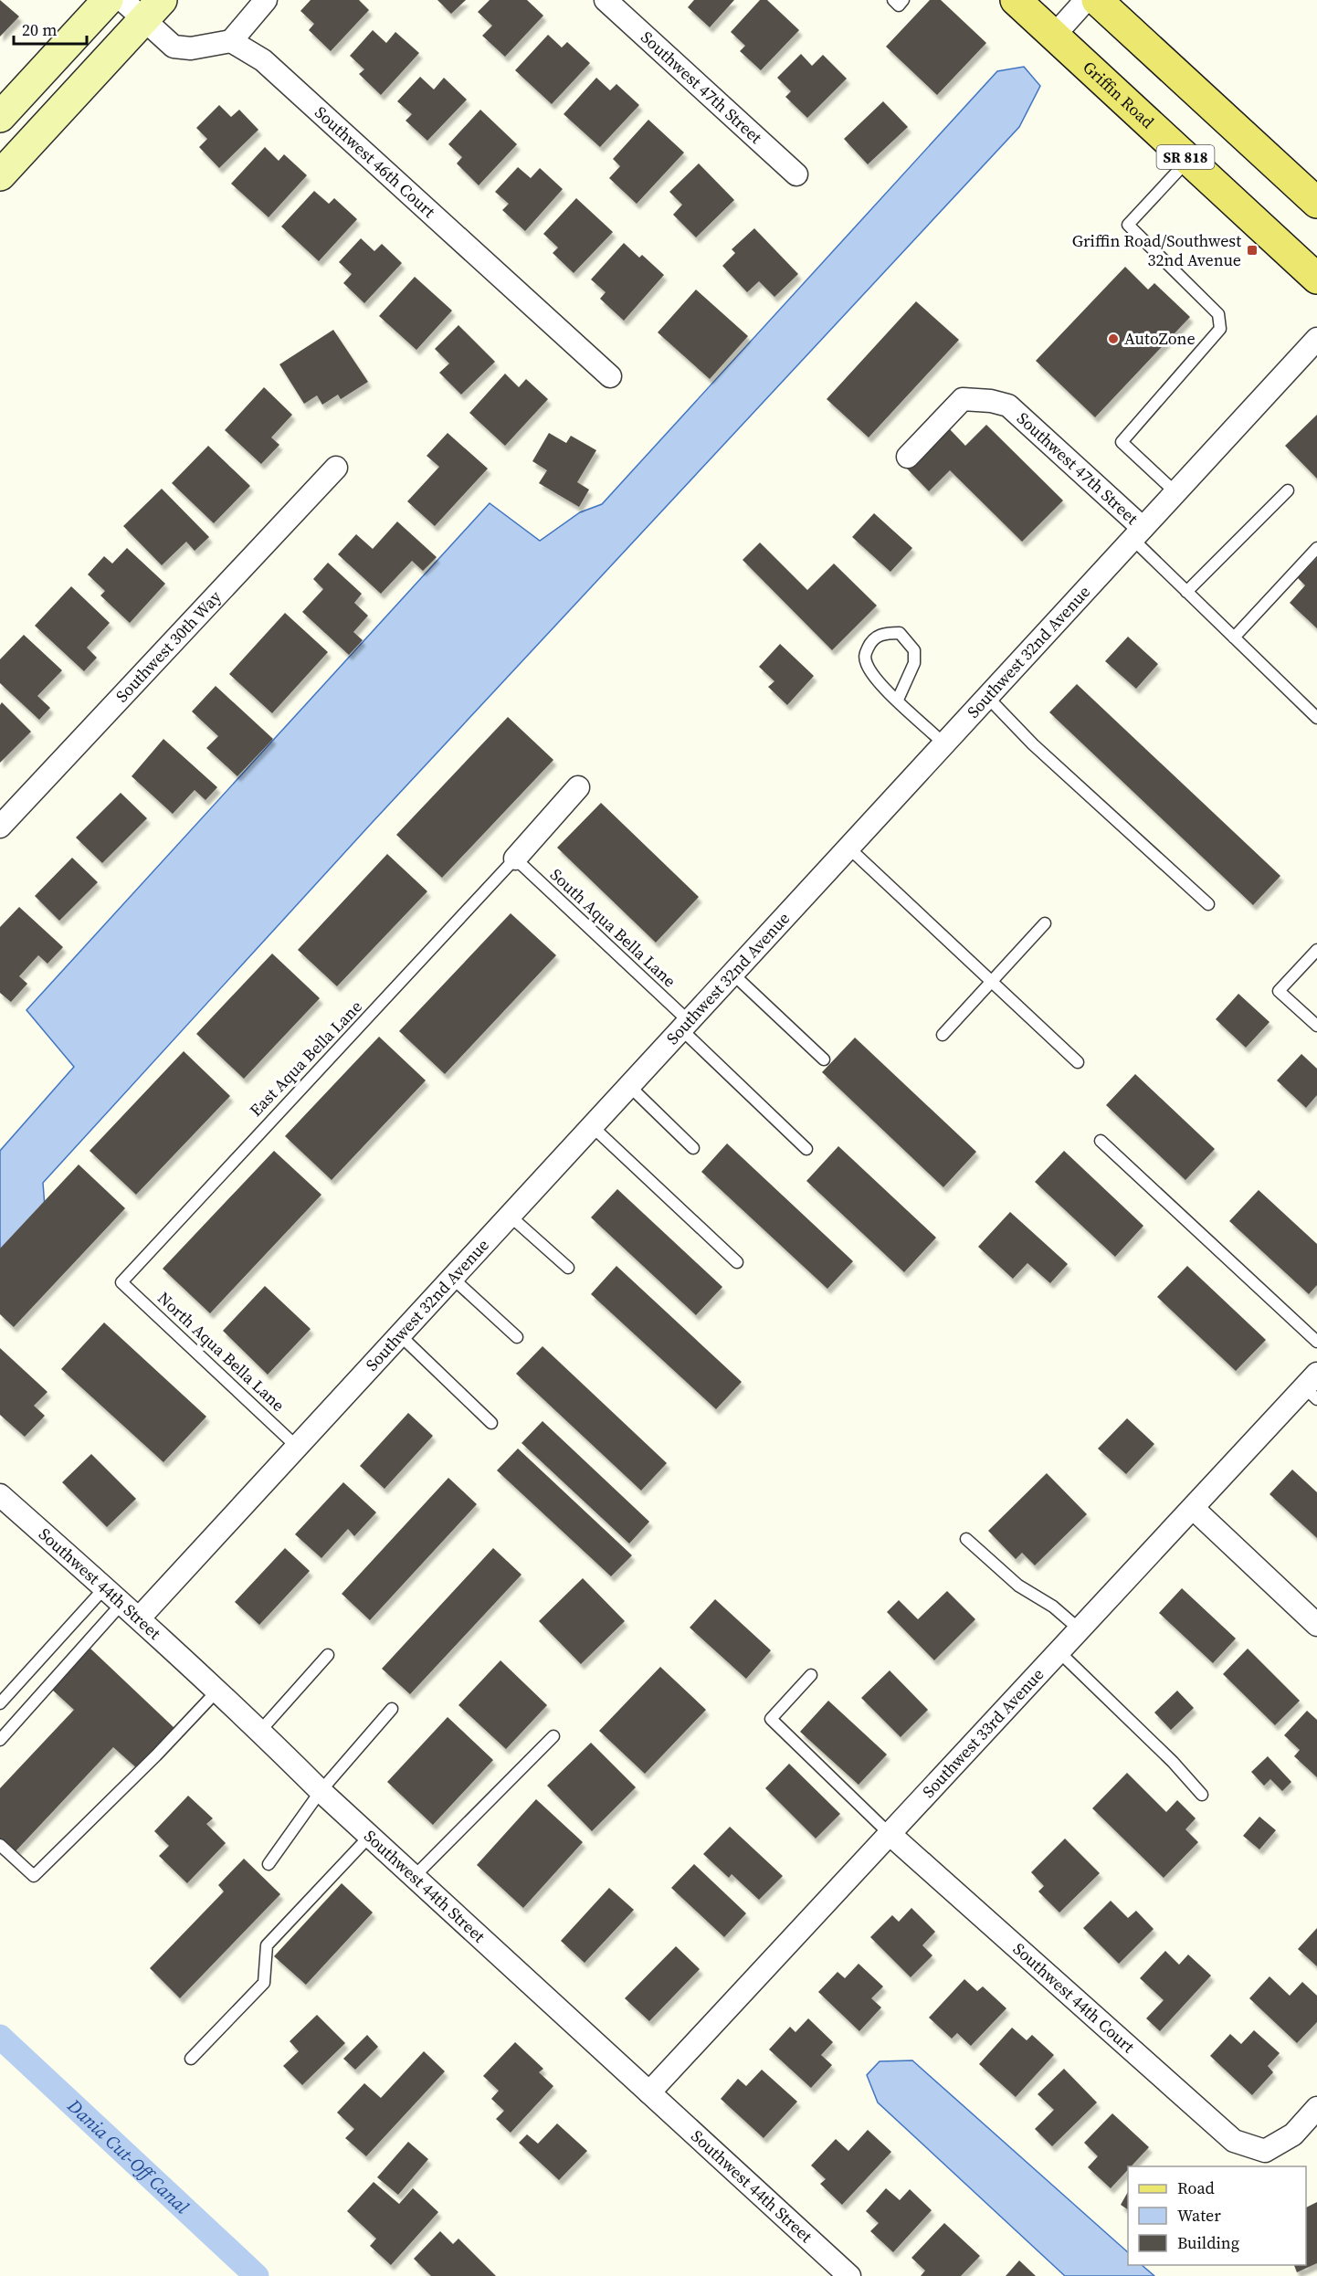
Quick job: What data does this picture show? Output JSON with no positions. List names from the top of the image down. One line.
{"streets":{"main road":["Griffin Road","SR 818"],"street":["Southwest 47th Street","Southwest 46th Court","Southwest 30th Way","Southwest 32nd Avenue","Southwest 44th Street","Southwest 33rd Avenue","Southwest 44th Court"],"lane":["South Aqua Bella Lane","East Aqua Bella Lane","North Aqua Bella Lane"]},"crossings":[["Southwest 47th Street","Southwest 32nd Avenue"],["Southwest 32nd Avenue","South Aqua Bella Lane"],["Southwest 32nd Avenue","North Aqua Bella Lane"],["Southwest 32nd Avenue","Southwest 44th Street"],["South Aqua Bella Lane","East Aqua Bella Lane"],["East Aqua Bella Lane","North Aqua Bella Lane"],["Southwest 44th Street","Southwest 33rd Avenue"],["Southwest 33rd Avenue","Southwest 44th Court"]],"water":["Dania Cut-Off Canal"],"places":{"transit":["Griffin Road/Southwest 32nd Avenue"],"other":["AutoZone"]},"legend":["Road","Water","Building"],"scale_bar":"20 m"}
